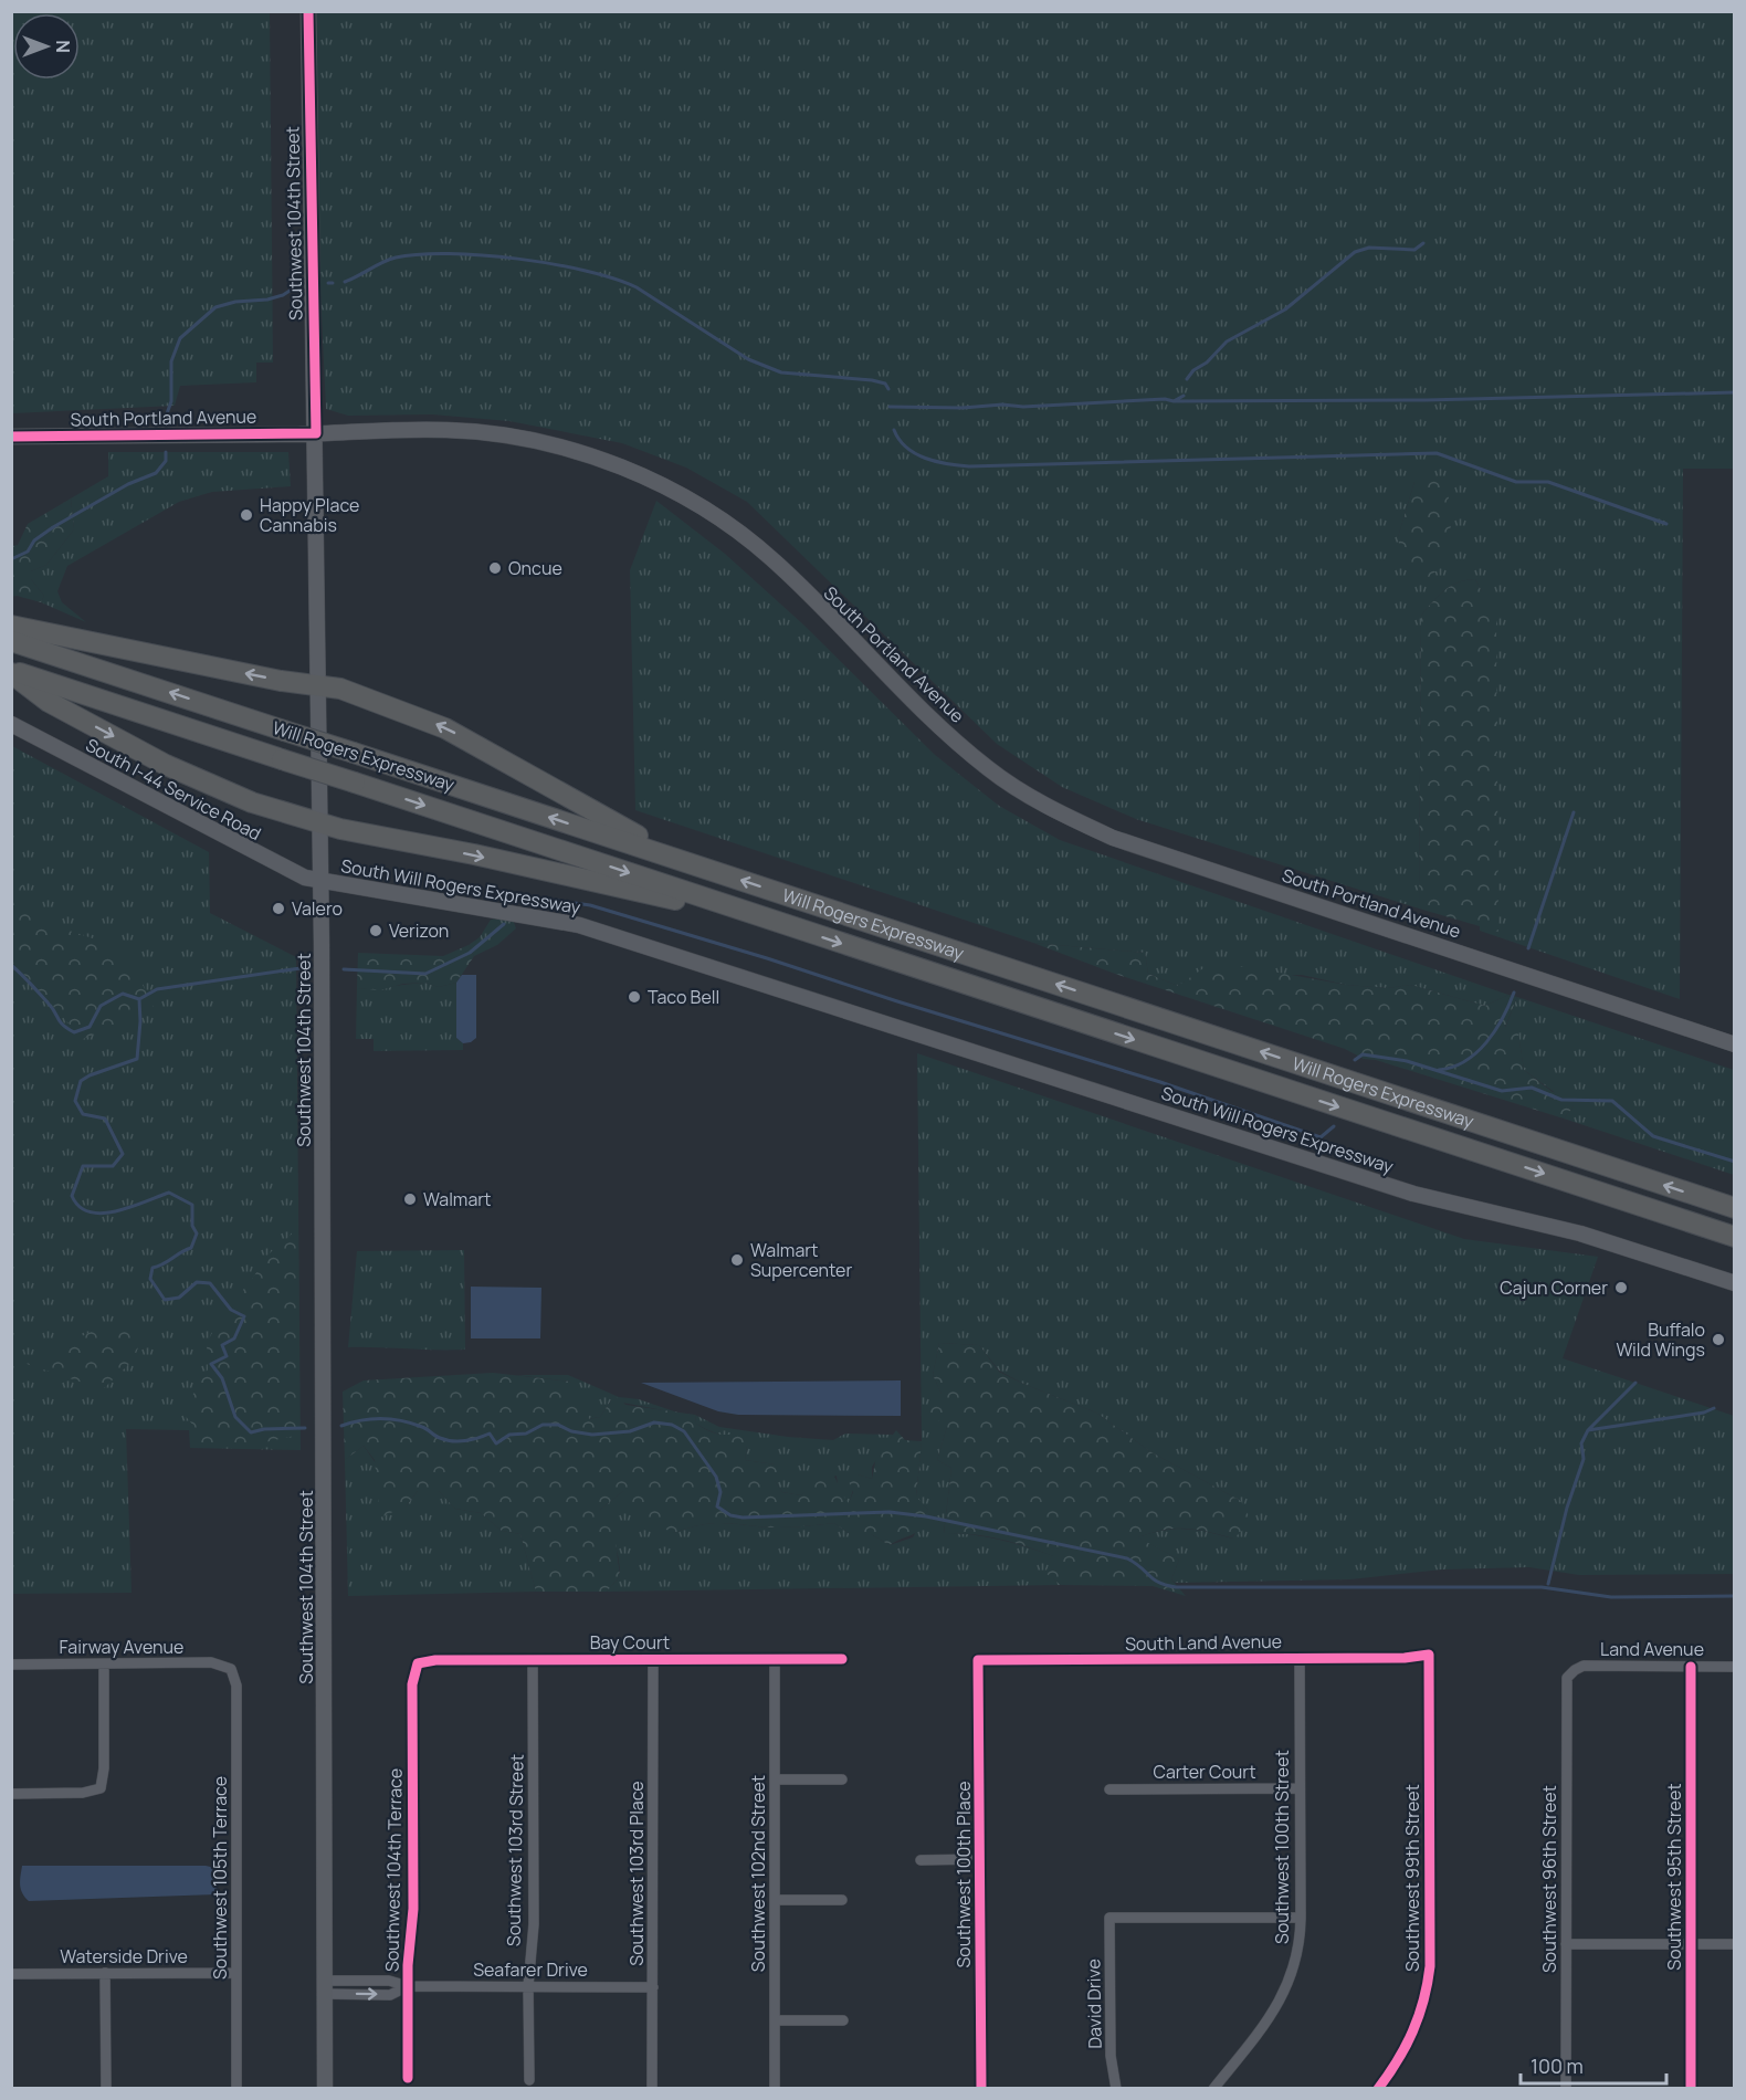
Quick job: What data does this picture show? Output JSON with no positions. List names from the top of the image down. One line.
{"streets":{"highway":["Will Rogers Expressway"],"main road":["Southwest 104th Street","South Portland Avenue","South I-44 Service Road","South Will Rogers Expressway"],"street":["Bay Court","South Land Avenue","Fairway Avenue","Land Avenue","Carter Court","Southwest 100th Street","Southwest 103rd Street","Southwest 104th Terrace","Southwest 103rd Place","Southwest 102nd Street","Southwest 100th Place","Southwest 95th Street","Southwest 105th Terrace","Southwest 99th Street","Southwest 96th Street","Waterside Drive","Seafarer Drive","David Drive"]},"crossings":[["Southwest 104th Street","South Portland Avenue"],["Southwest 104th Street","South I-44 Service Road"],["Southwest 104th Street","South Will Rogers Expressway"],["Southwest 104th Street","Seafarer Drive"],["South I-44 Service Road","South Will Rogers Expressway"],["Bay Court","Southwest 103rd Street"],["Bay Court","Southwest 104th Terrace"],["Bay Court","Southwest 103rd Place"],["Bay Court","Southwest 102nd Street"],["South Land Avenue","Southwest 100th Street"],["South Land Avenue","Southwest 100th Place"],["South Land Avenue","Southwest 99th Street"],["Fairway Avenue","Southwest 105th Terrace"],["Land Avenue","Southwest 95th Street"],["Land Avenue","Southwest 96th Street"],["Carter Court","Southwest 100th Street"],["Southwest 100th Street","David Drive"],["Southwest 103rd Street","Seafarer Drive"],["Southwest 104th Terrace","Seafarer Drive"],["Southwest 103rd Place","Seafarer Drive"],["Southwest 105th Terrace","Waterside Drive"]],"places":["Happy Place Cannabis","Oncue","Valero","Verizon","Taco Bell","Walmart","Walmart Supercenter","Cajun Corner","Buffalo Wild Wings"],"scale_bar":"100 m","north":"right"}
